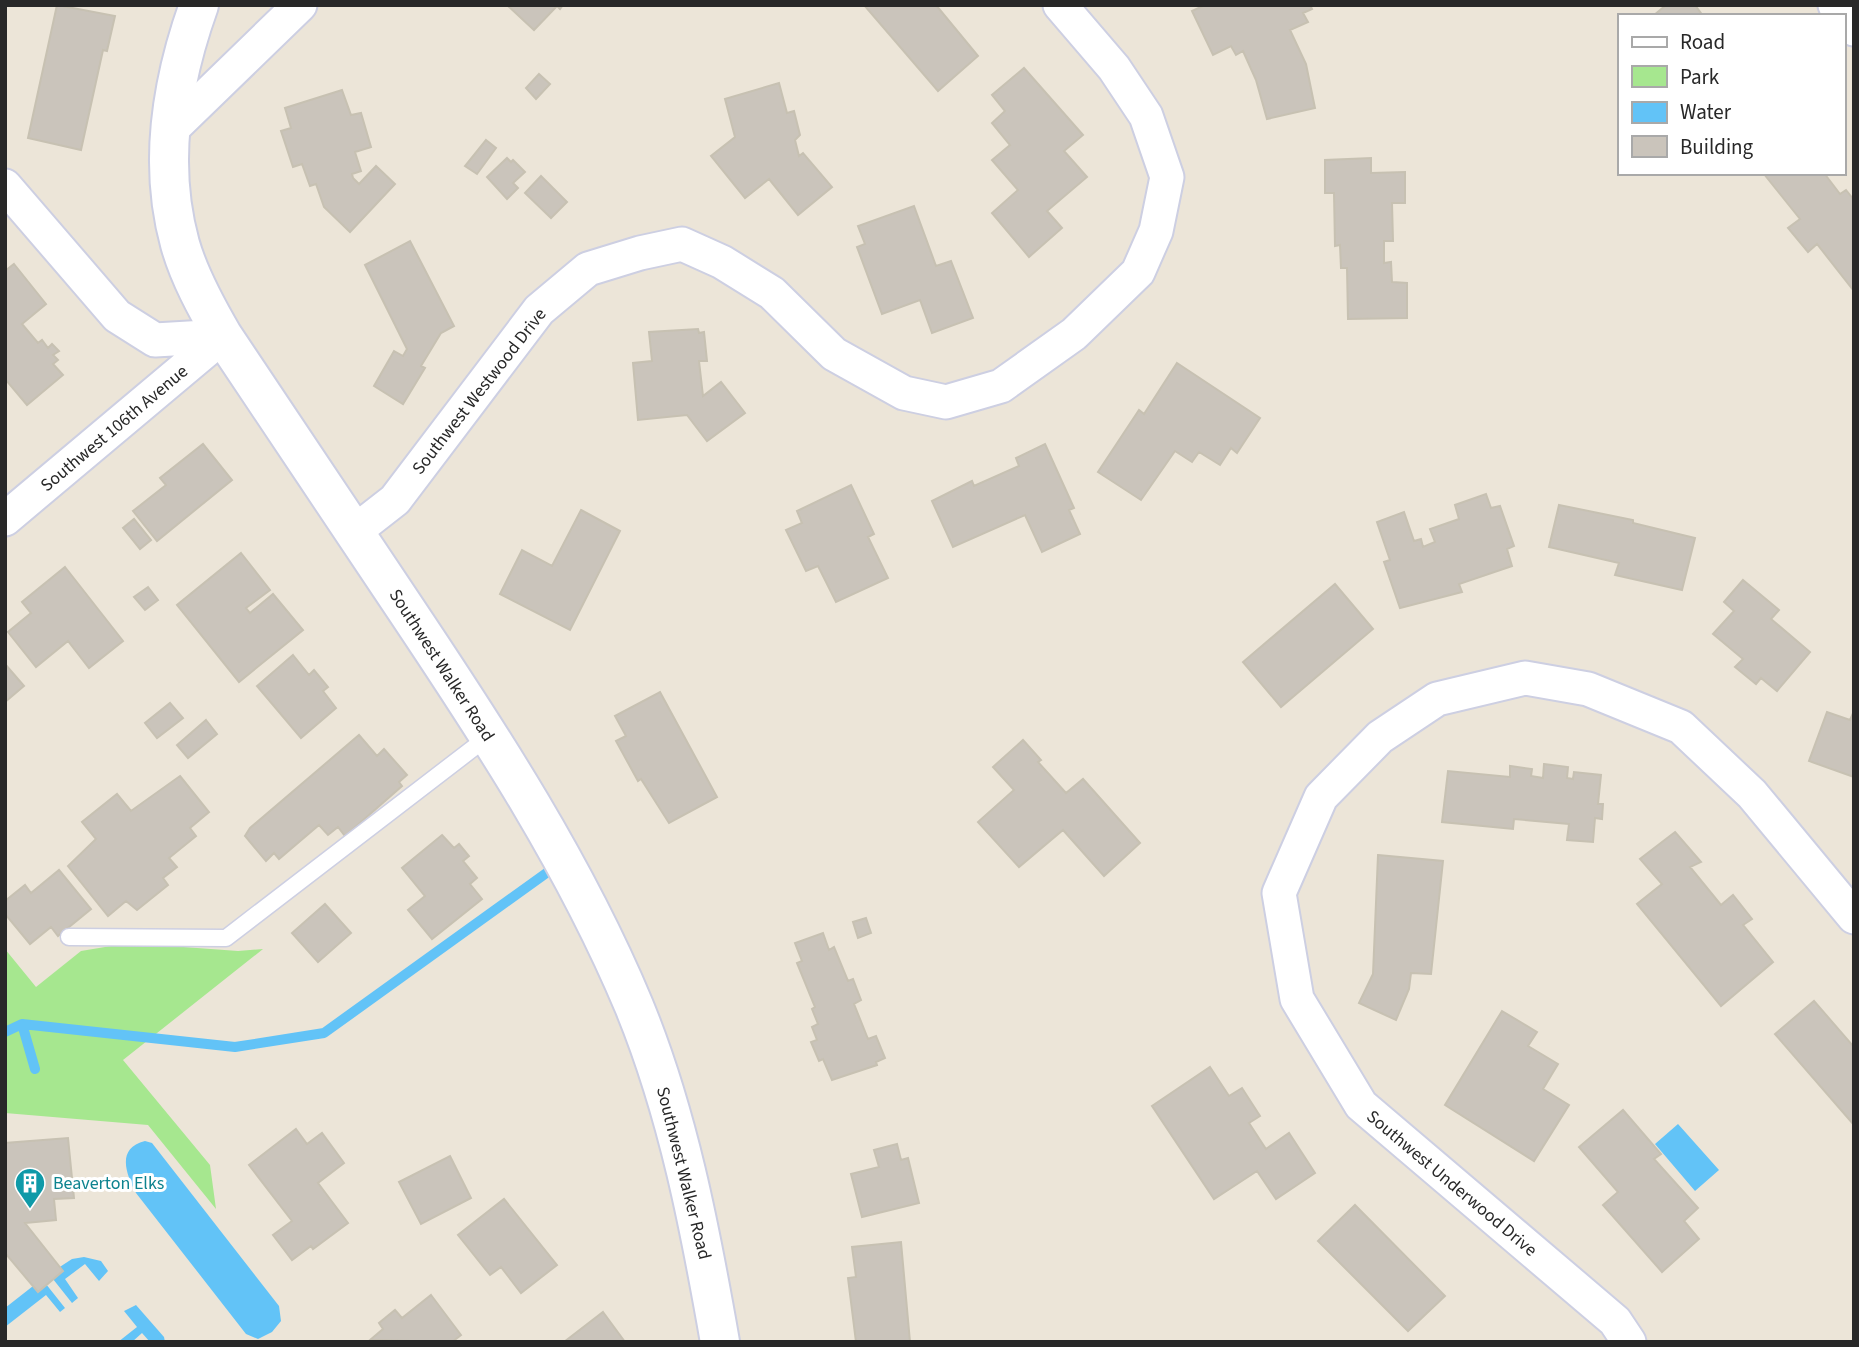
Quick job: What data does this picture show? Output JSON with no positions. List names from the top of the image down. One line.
{"streets":{"main road":["Southwest Walker Road"],"street":["Southwest Westwood Drive","Southwest 106th Avenue","Southwest Underwood Drive"]},"crossings":[["Southwest Westwood Drive","Southwest Walker Road"],["Southwest 106th Avenue","Southwest Walker Road"]],"places":{"building":["Beaverton Elks"]},"legend":["Road","Park","Water","Building"]}
